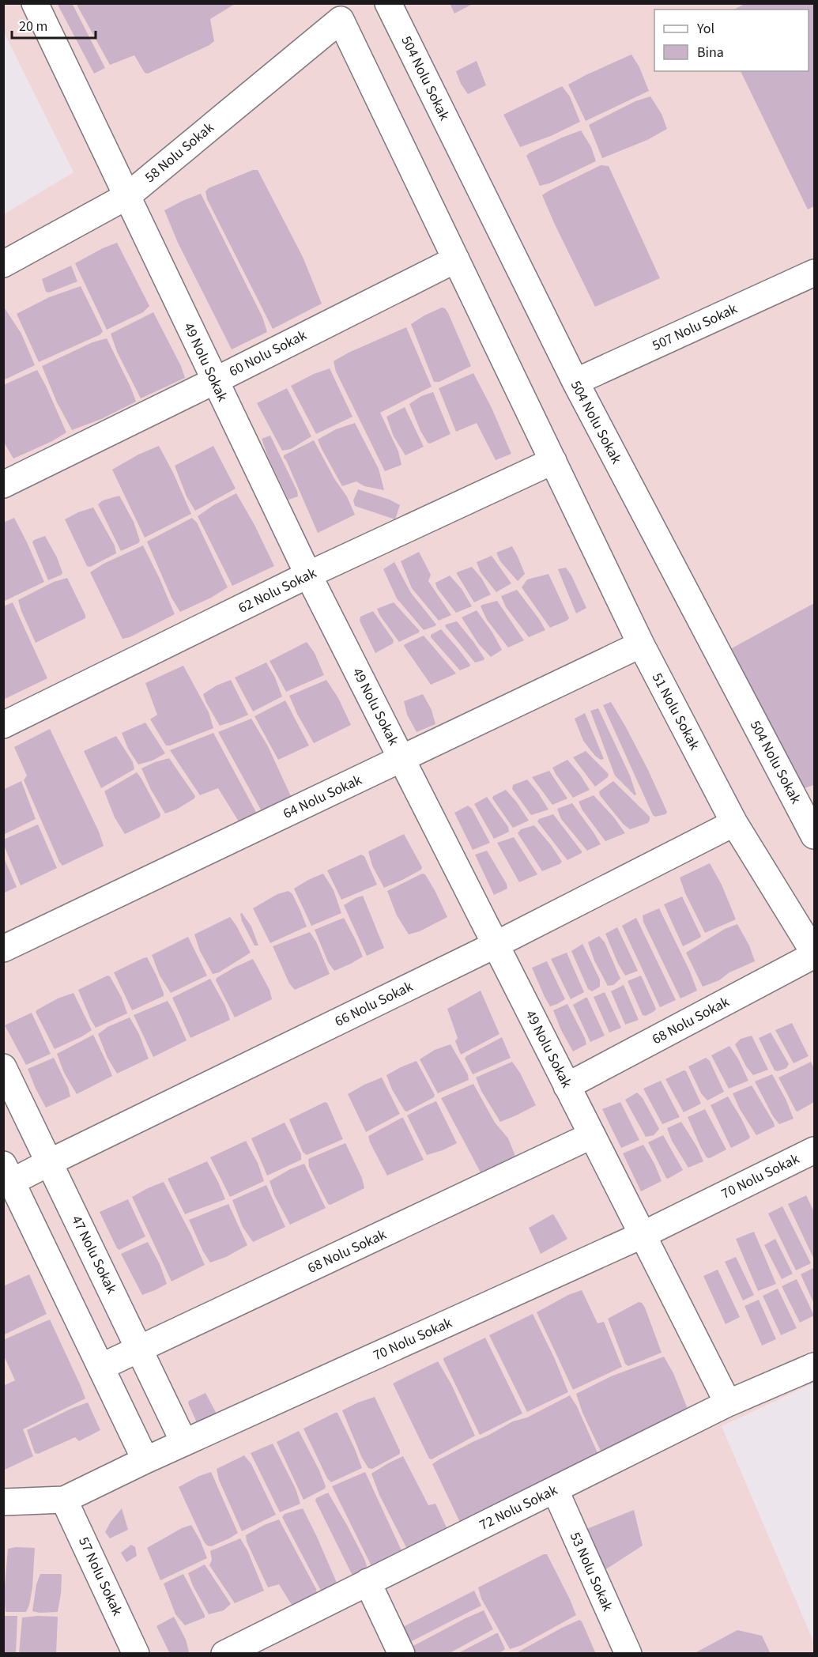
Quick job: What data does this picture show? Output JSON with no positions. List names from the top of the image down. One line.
{"streets":{"street":["504 Nolu Sokak","58 Nolu Sokak","507 Nolu Sokak","60 Nolu Sokak","49 Nolu Sokak","62 Nolu Sokak","51 Nolu Sokak","64 Nolu Sokak","66 Nolu Sokak","68 Nolu Sokak","70 Nolu Sokak","47 Nolu Sokak","72 Nolu Sokak","53 Nolu Sokak","57 Nolu Sokak"]},"crossings":[["504 Nolu Sokak","507 Nolu Sokak"],["58 Nolu Sokak","49 Nolu Sokak"],["58 Nolu Sokak","51 Nolu Sokak"],["60 Nolu Sokak","49 Nolu Sokak"],["60 Nolu Sokak","51 Nolu Sokak"],["49 Nolu Sokak","62 Nolu Sokak"],["49 Nolu Sokak","64 Nolu Sokak"],["49 Nolu Sokak","66 Nolu Sokak"],["49 Nolu Sokak","68 Nolu Sokak"],["49 Nolu Sokak","70 Nolu Sokak"],["49 Nolu Sokak","72 Nolu Sokak"],["62 Nolu Sokak","51 Nolu Sokak"],["51 Nolu Sokak","64 Nolu Sokak"],["51 Nolu Sokak","66 Nolu Sokak"],["51 Nolu Sokak","68 Nolu Sokak"],["66 Nolu Sokak","47 Nolu Sokak"],["68 Nolu Sokak","47 Nolu Sokak"],["70 Nolu Sokak","47 Nolu Sokak"],["70 Nolu Sokak","57 Nolu Sokak"],["72 Nolu Sokak","53 Nolu Sokak"]],"legend":["Yol","Bina"],"scale_bar":"20 m"}
